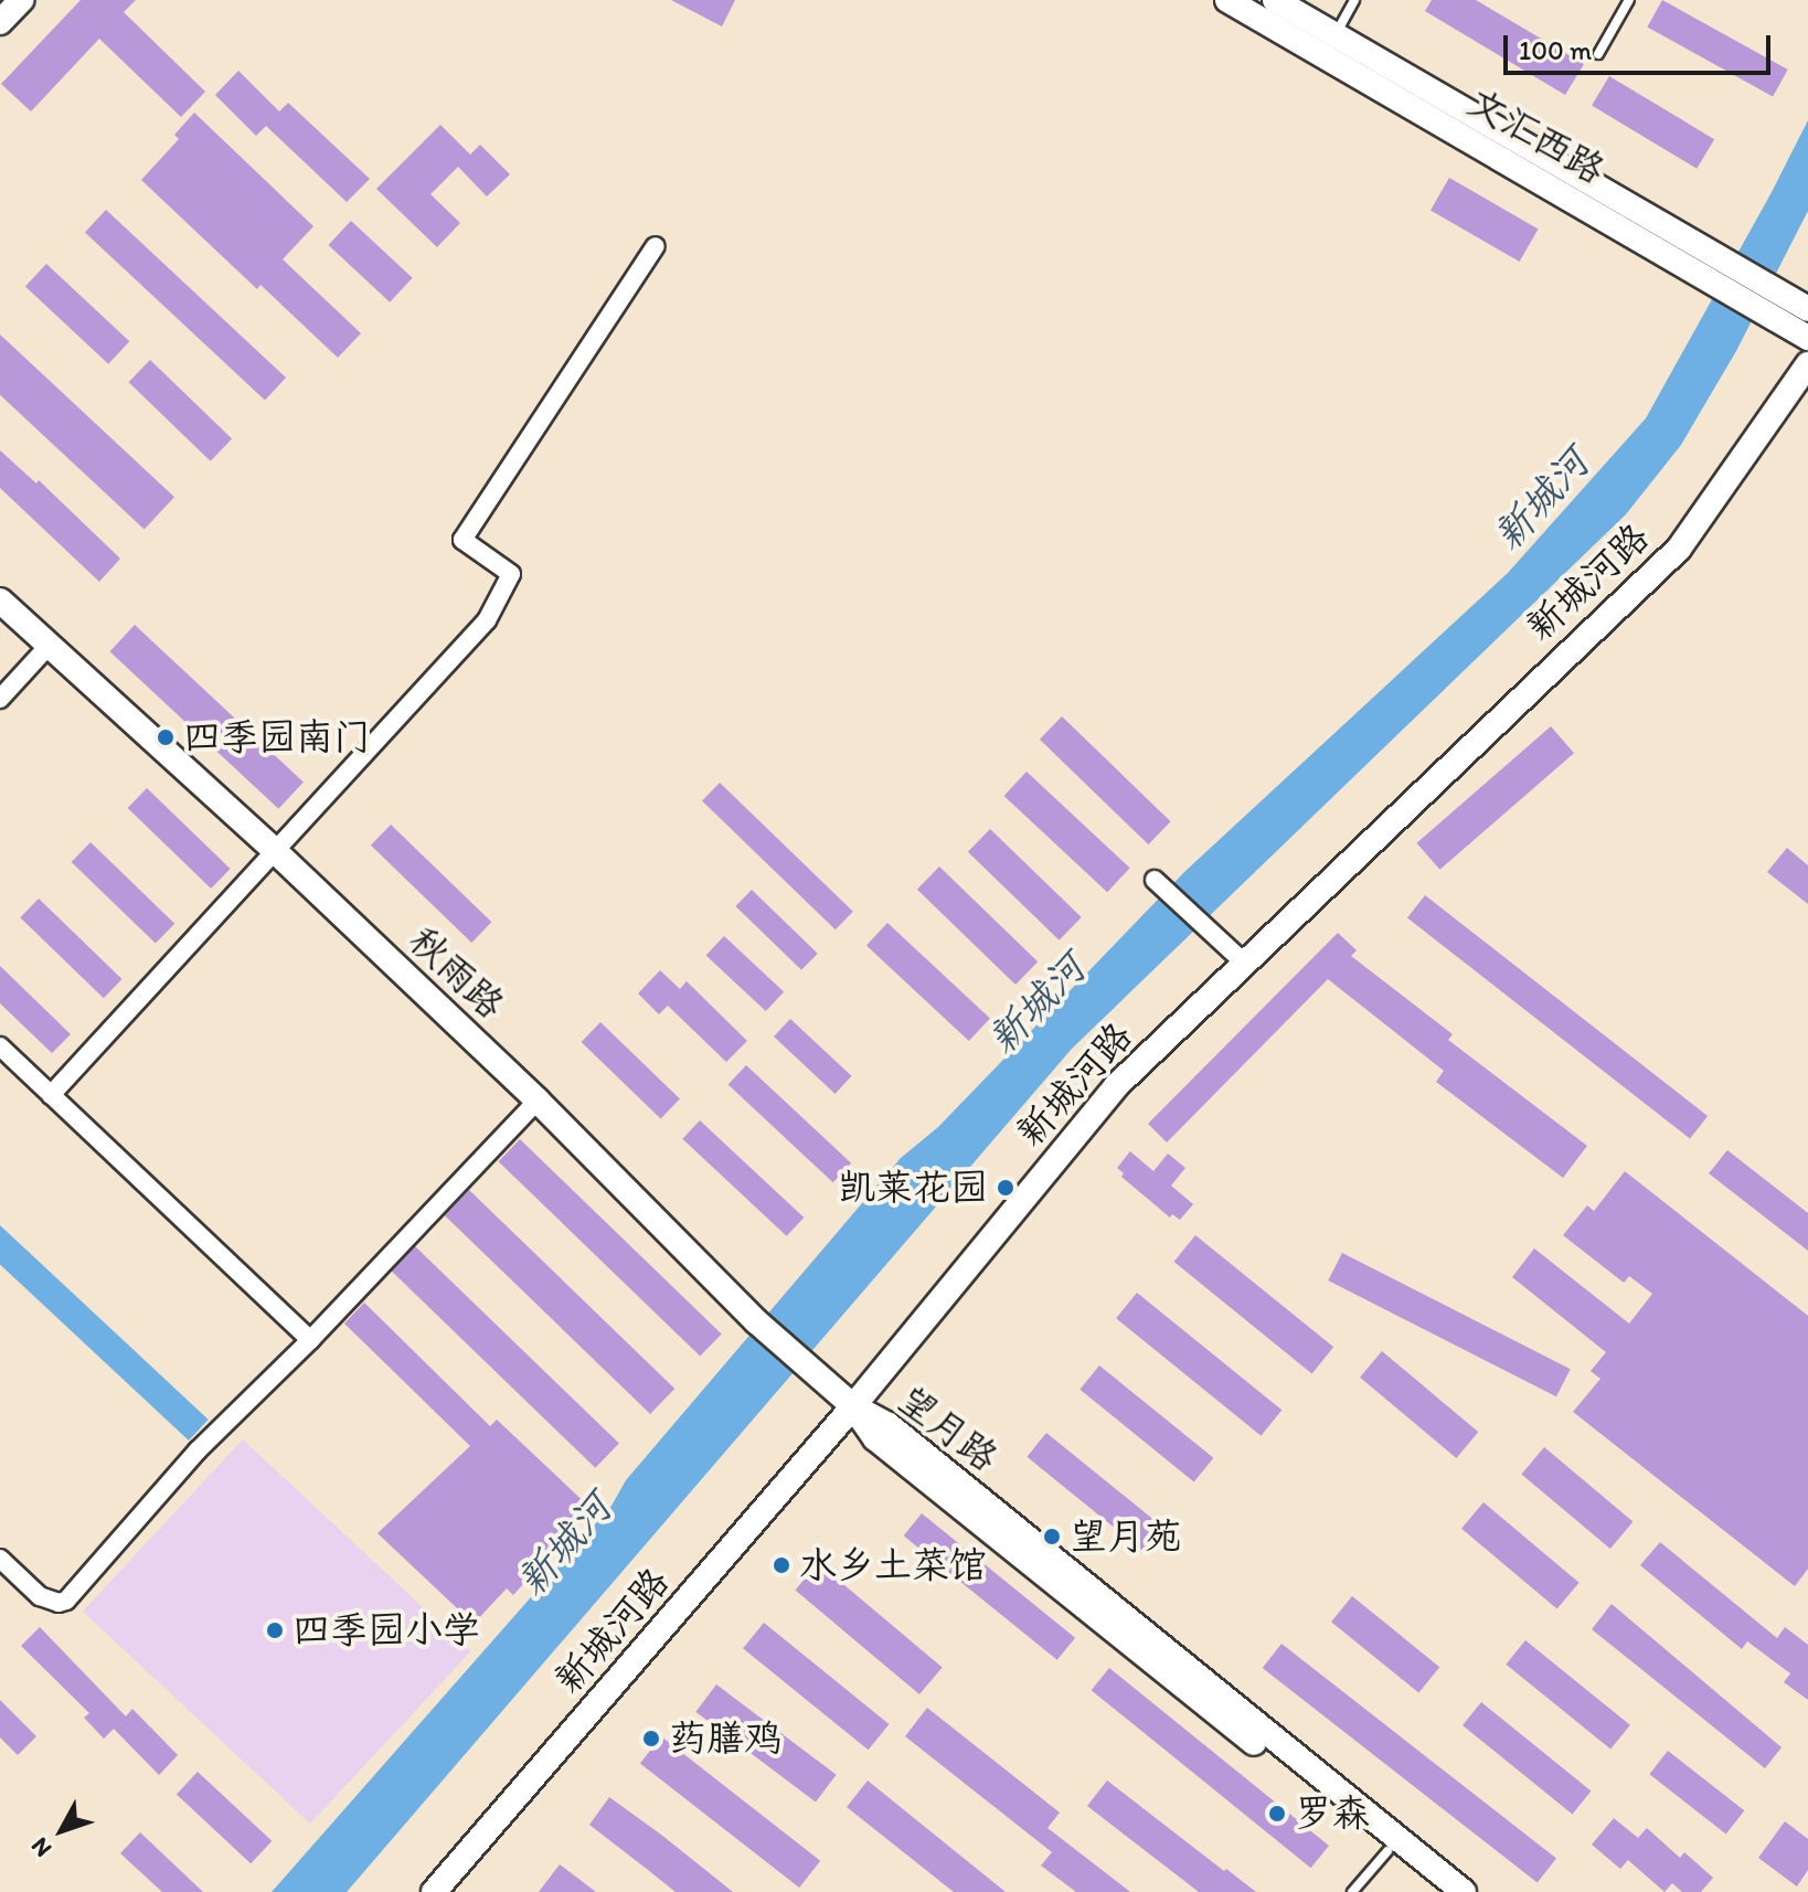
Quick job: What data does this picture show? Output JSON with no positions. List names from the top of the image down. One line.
{"streets":{"street":["文汇西路","新城河路","秋雨路","望月路"]},"crossings":[["新城河路","秋雨路"],["新城河路","望月路"],["秋雨路","望月路"]],"water":["新城河"],"places":["四季园南门","凯莱花园","望月苑","水乡土菜馆","四季园小学","药膳鸡","罗森"],"scale_bar":"100 m","north":"bottom left"}
